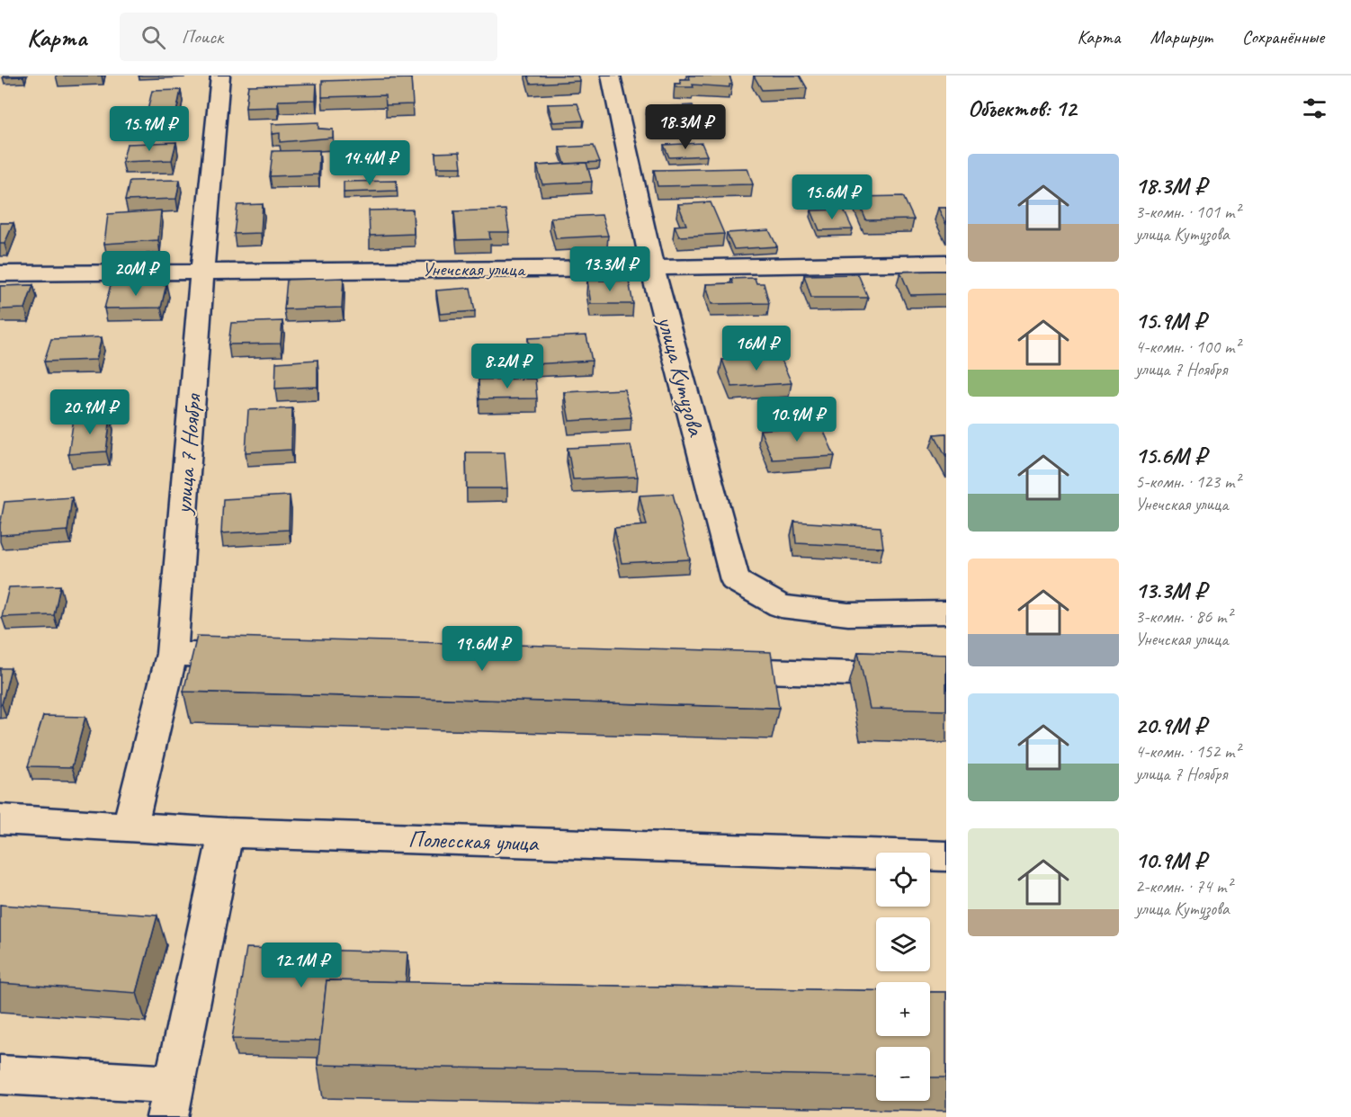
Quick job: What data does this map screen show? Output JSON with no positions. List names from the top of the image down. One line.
{"streets":{"street":["Унечская улица","улица Кутузова","улица 7 Ноября","Полесская улица"]},"crossings":[["Унечская улица","улица Кутузова"],["Унечская улица","улица 7 Ноября"],["улица 7 Ноября","Полесская улица"]],"page":{"header":"Карта","search":"Поиск","nav":["Карта","Маршрут","Сохранённые"],"heading":"Объектов: 12","price":["18.3M ₽","15.9M ₽","14.4M ₽","15.6M ₽","13.3M ₽","20M ₽","16M ₽","8.2M ₽","20.9M ₽","10.9M ₽","19.6M ₽","12.1M ₽"],"list":[{"name":"18.3M ₽","note":"3-комн. · 101 m² · улица Кутузова"},{"name":"15.9M ₽","note":"4-комн. · 100 m² · улица 7 Ноября"},{"name":"15.6M ₽","note":"5-комн. · 123 m² · Унечская улица"},{"name":"13.3M ₽","note":"3-комн. · 86 m² · Унечская улица"},{"name":"20.9M ₽","note":"4-комн. · 152 m² · улица 7 Ноября"},{"name":"10.9M ₽","note":"2-комн. · 74 m² · улица Кутузова"}],"map_buttons":["+","−"]}}
